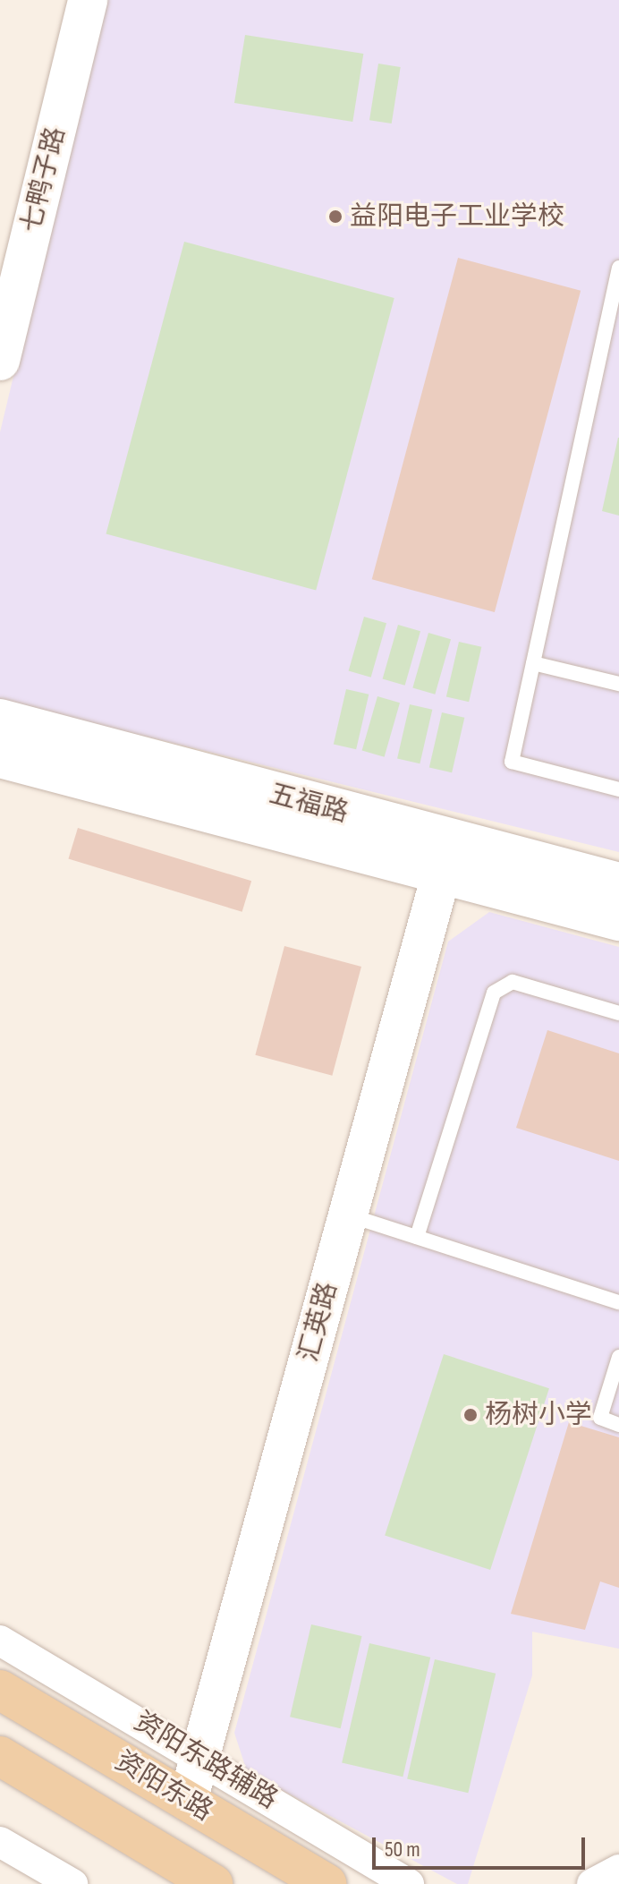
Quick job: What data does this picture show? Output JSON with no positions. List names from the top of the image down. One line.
{"streets":{"main road":["资阳东路"],"street":["七鸭子路","五福路","汇英路","资阳东路辅路"]},"crossings":[["五福路","汇英路"],["汇英路","资阳东路辅路"],["汇英路","资阳东路"]],"places":["益阳电子工业学校","杨树小学"],"scale_bar":"50 m"}
